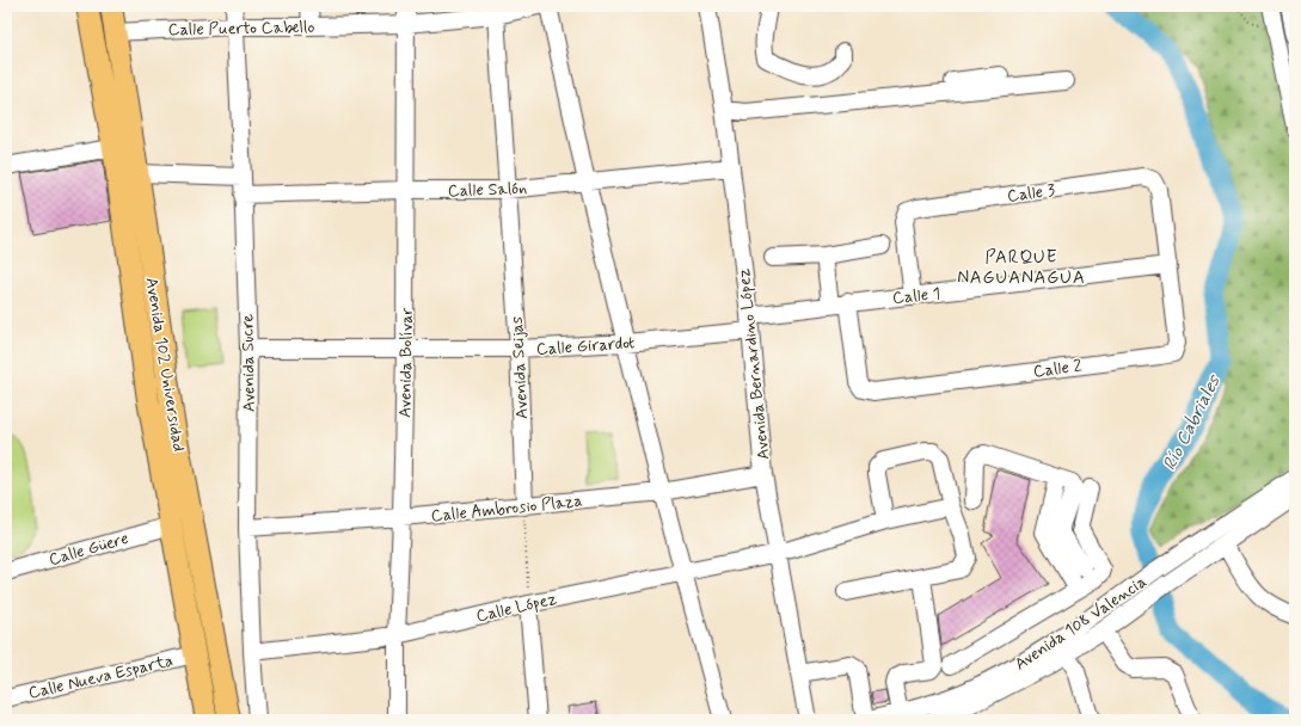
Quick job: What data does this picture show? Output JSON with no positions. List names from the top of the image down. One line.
{"streets":{"main road":["Avenida 102 Universidad"],"street":["Calle Puerto Cabello","Calle Salón","Calle 3","Calle 1","Calle Girardot","Avenida Sucre","Avenida Bolívar","Avenida Bernardino López","Avenida Seijas","Calle 2","Calle Ambrosio Plaza","Calle Güere","Calle López","Avenida 108 Valencia","Calle Nueva Esparta"]},"crossings":[["Calle Puerto Cabello","Avenida Sucre"],["Calle Puerto Cabello","Avenida Bolívar"],["Calle Puerto Cabello","Avenida 102 Universidad"],["Calle Puerto Cabello","Avenida Seijas"],["Calle Salón","Avenida Sucre"],["Calle Salón","Avenida Bolívar"],["Calle Salón","Avenida Bernardino López"],["Calle Salón","Avenida Seijas"],["Calle 3","Calle 1"],["Calle 3","Calle 2"],["Calle 1","Calle Girardot"],["Calle 1","Avenida Bernardino López"],["Calle 1","Calle 2"],["Calle Girardot","Avenida Sucre"],["Calle Girardot","Avenida Bolívar"],["Calle Girardot","Avenida Bernardino López"],["Calle Girardot","Avenida Seijas"],["Avenida Sucre","Calle Ambrosio Plaza"],["Avenida Sucre","Calle López"],["Avenida Bolívar","Calle Ambrosio Plaza"],["Avenida Bolívar","Calle López"],["Avenida 102 Universidad","Calle Güere"],["Avenida 102 Universidad","Calle Nueva Esparta"],["Avenida Bernardino López","Calle Ambrosio Plaza"],["Avenida Bernardino López","Calle López"],["Avenida Seijas","Calle Ambrosio Plaza"]],"districts":["PARQUE NAGUANAGUA"],"water":["Río Cabriales"]}
